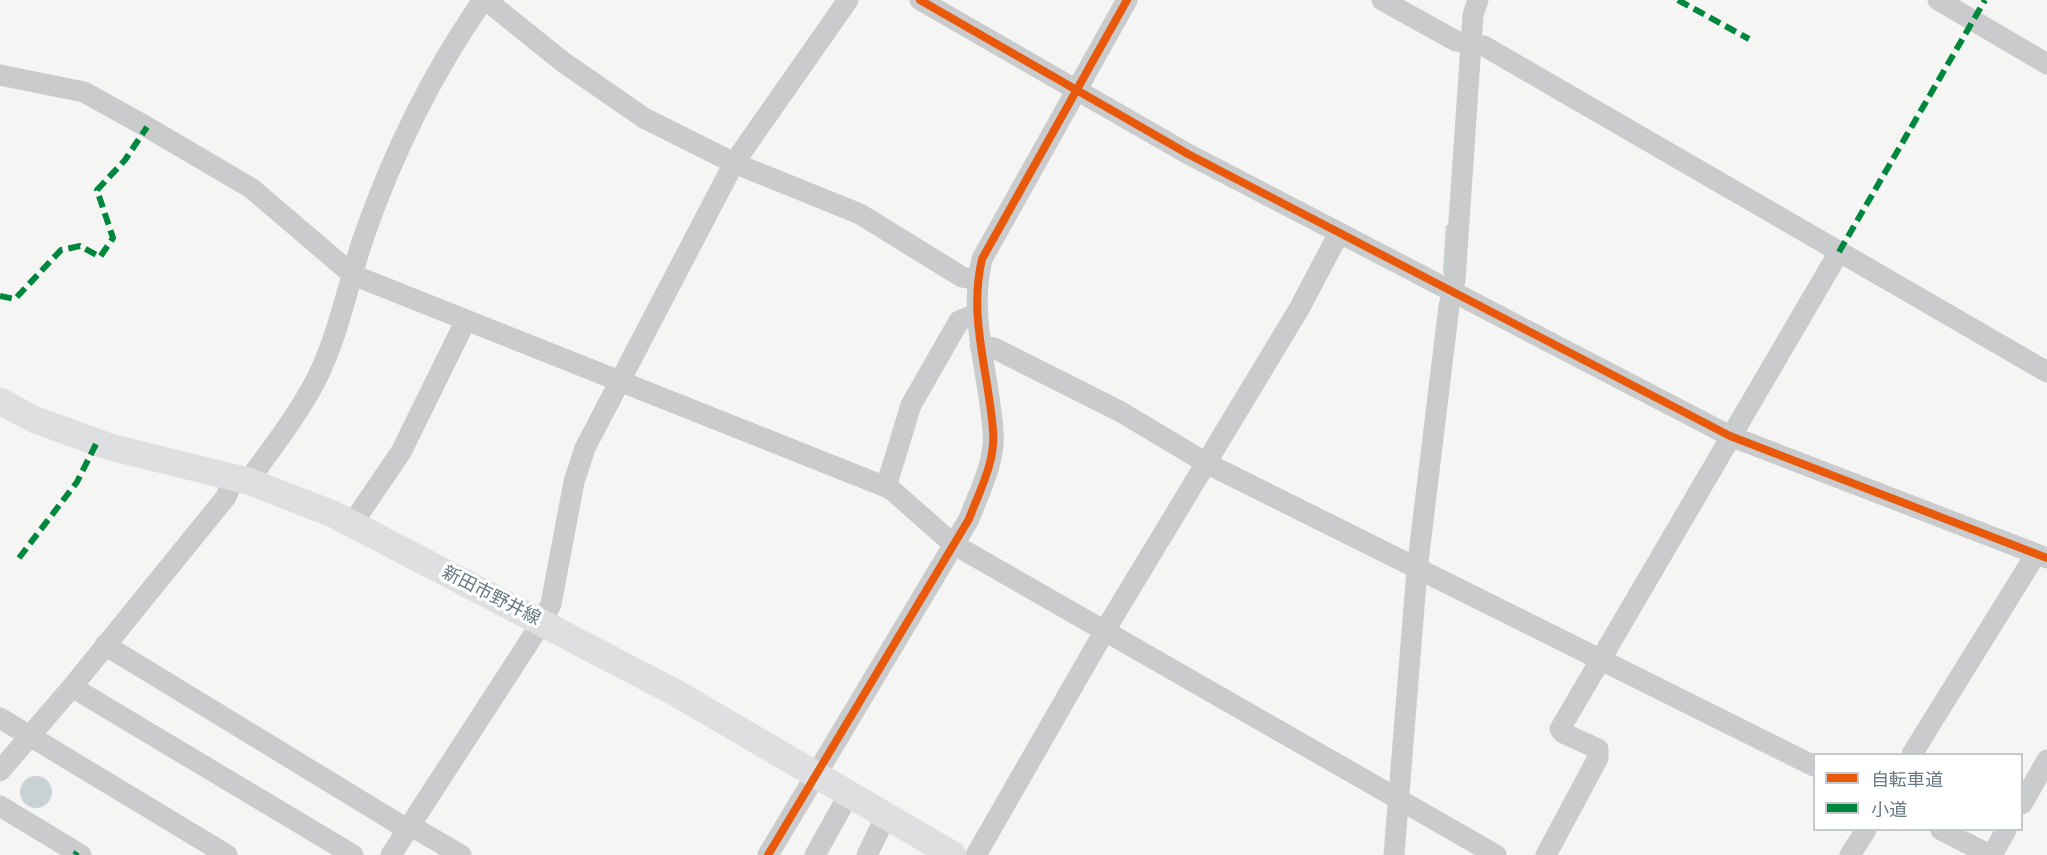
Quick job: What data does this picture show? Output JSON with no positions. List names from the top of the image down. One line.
{"streets":{"main road":["新田市野井線"]},"legend":["自転車道","小道"]}
